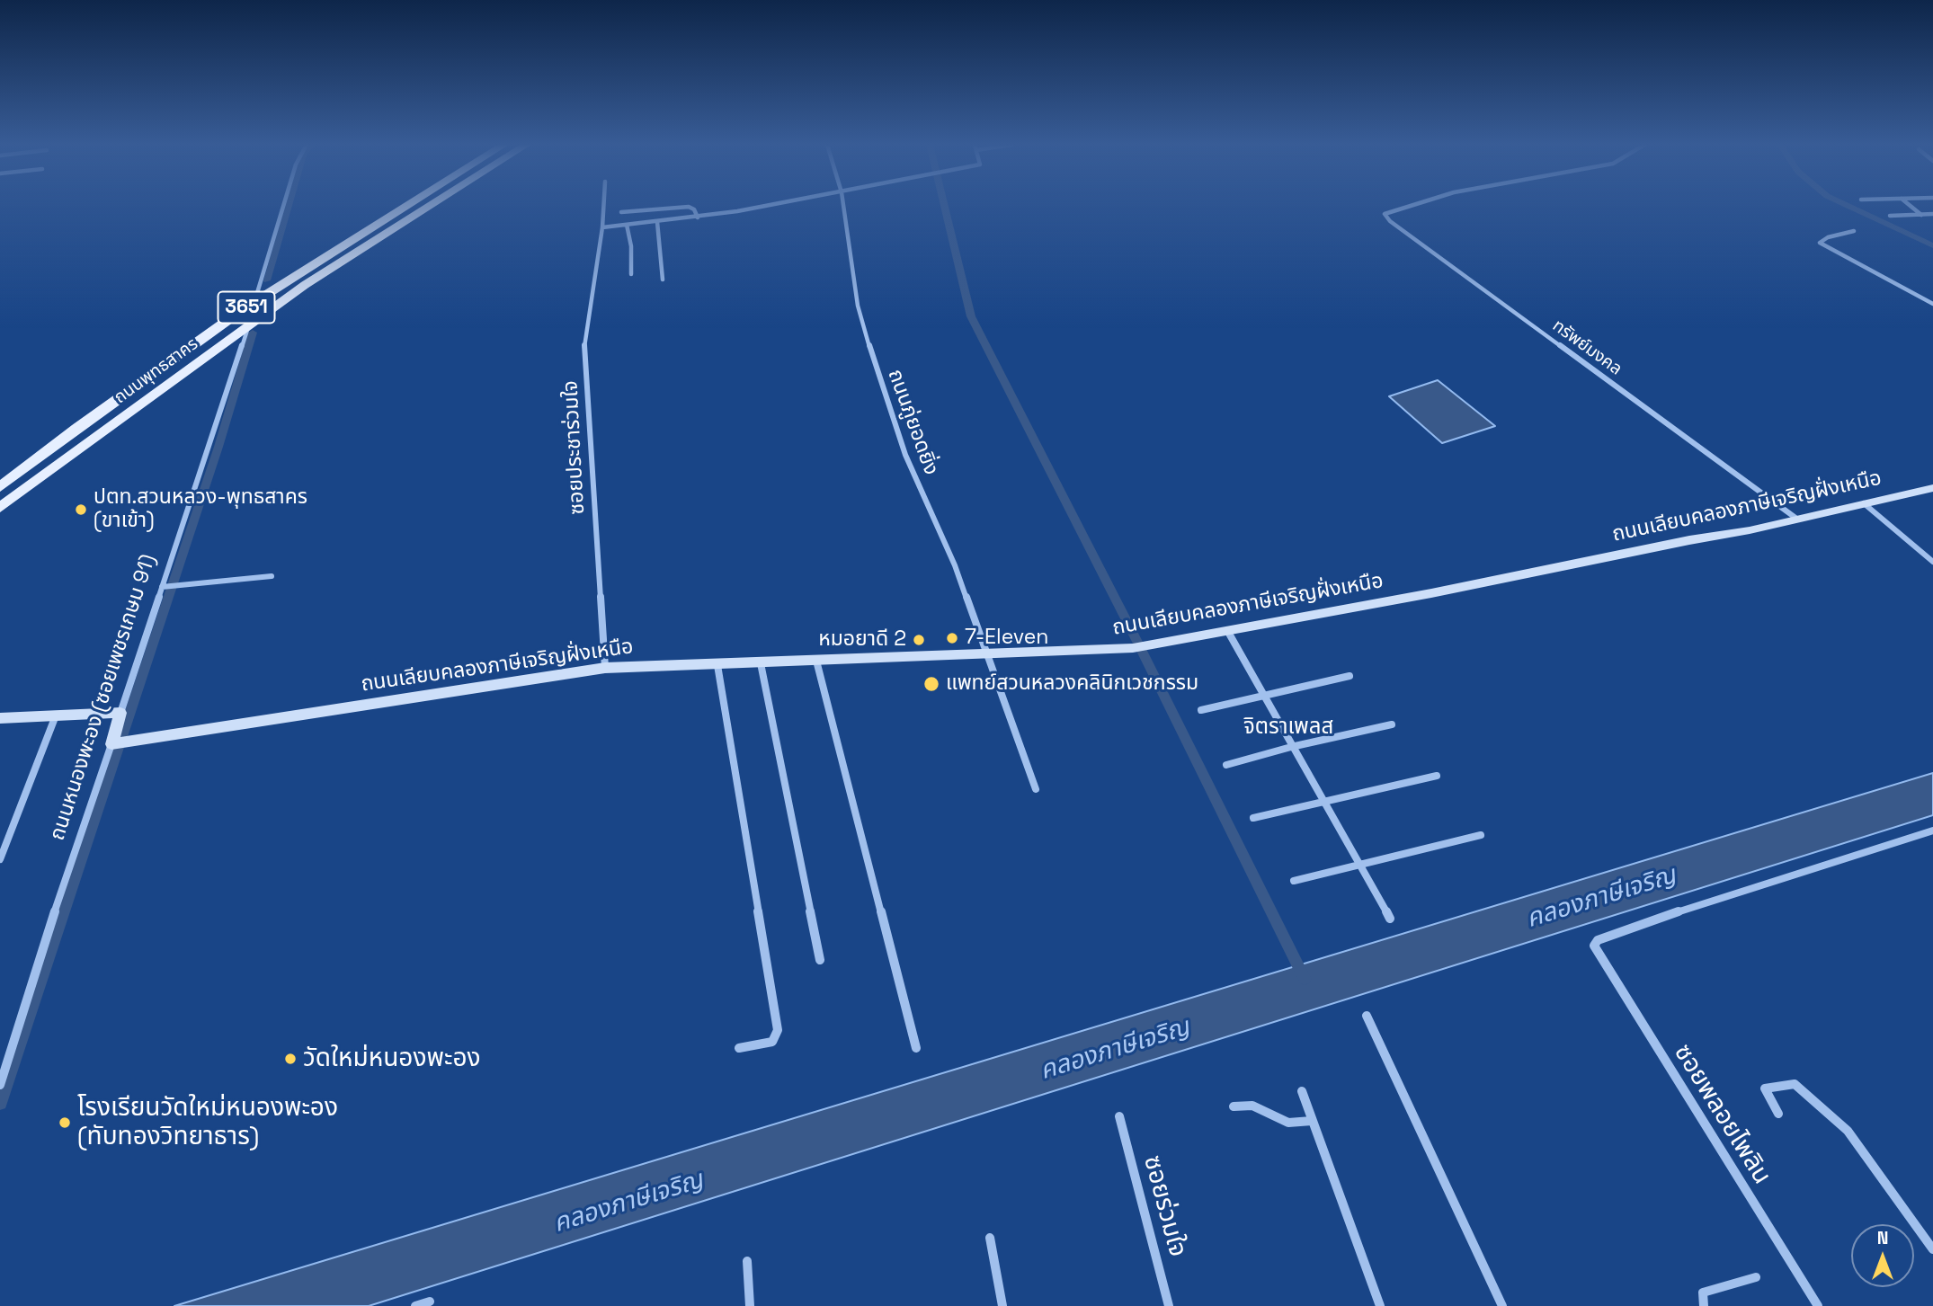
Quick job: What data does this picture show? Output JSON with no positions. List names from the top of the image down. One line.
{"streets":{"main road":["3651","ถนนพุทธสาคร","ถนนเลียบคลองภาษีเจริญฝั่งเหนือ","ถนนหนองพะอง (ซอยเพชรเกษม 91)"],"street":["ทรัพย์มงคล","ถนนภู่ยอดยิ่ง","ซอยประชาร่วมใจ","ซอยพลอยไพลิน","ซอยร่วมใจ"]},"crossings":[["ทรัพย์มงคล","ถนนเลียบคลองภาษีเจริญฝั่งเหนือ"],["ถนนพุทธสาคร","ถนนหนองพะอง (ซอยเพชรเกษม 91)"],["ถนนภู่ยอดยิ่ง","ถนนเลียบคลองภาษีเจริญฝั่งเหนือ"],["ซอยประชาร่วมใจ","ถนนเลียบคลองภาษีเจริญฝั่งเหนือ"],["ถนนเลียบคลองภาษีเจริญฝั่งเหนือ","ถนนหนองพะอง (ซอยเพชรเกษม 91)"]],"districts":["จิตราเพลส"],"water":["คลองภาษีเจริญ"],"places":["ปตท.สวนหลวง-พุทธสาคร (ขาเข้า)","7-Eleven","หมอยาดี 2","แพทย์สวนหลวงคลินิกเวชกรรม","วัดใหม่หนองพะอง","โรงเรียนวัดใหม่หนองพะอง (ทับทองวิทยาธาร)"],"north":"top"}
